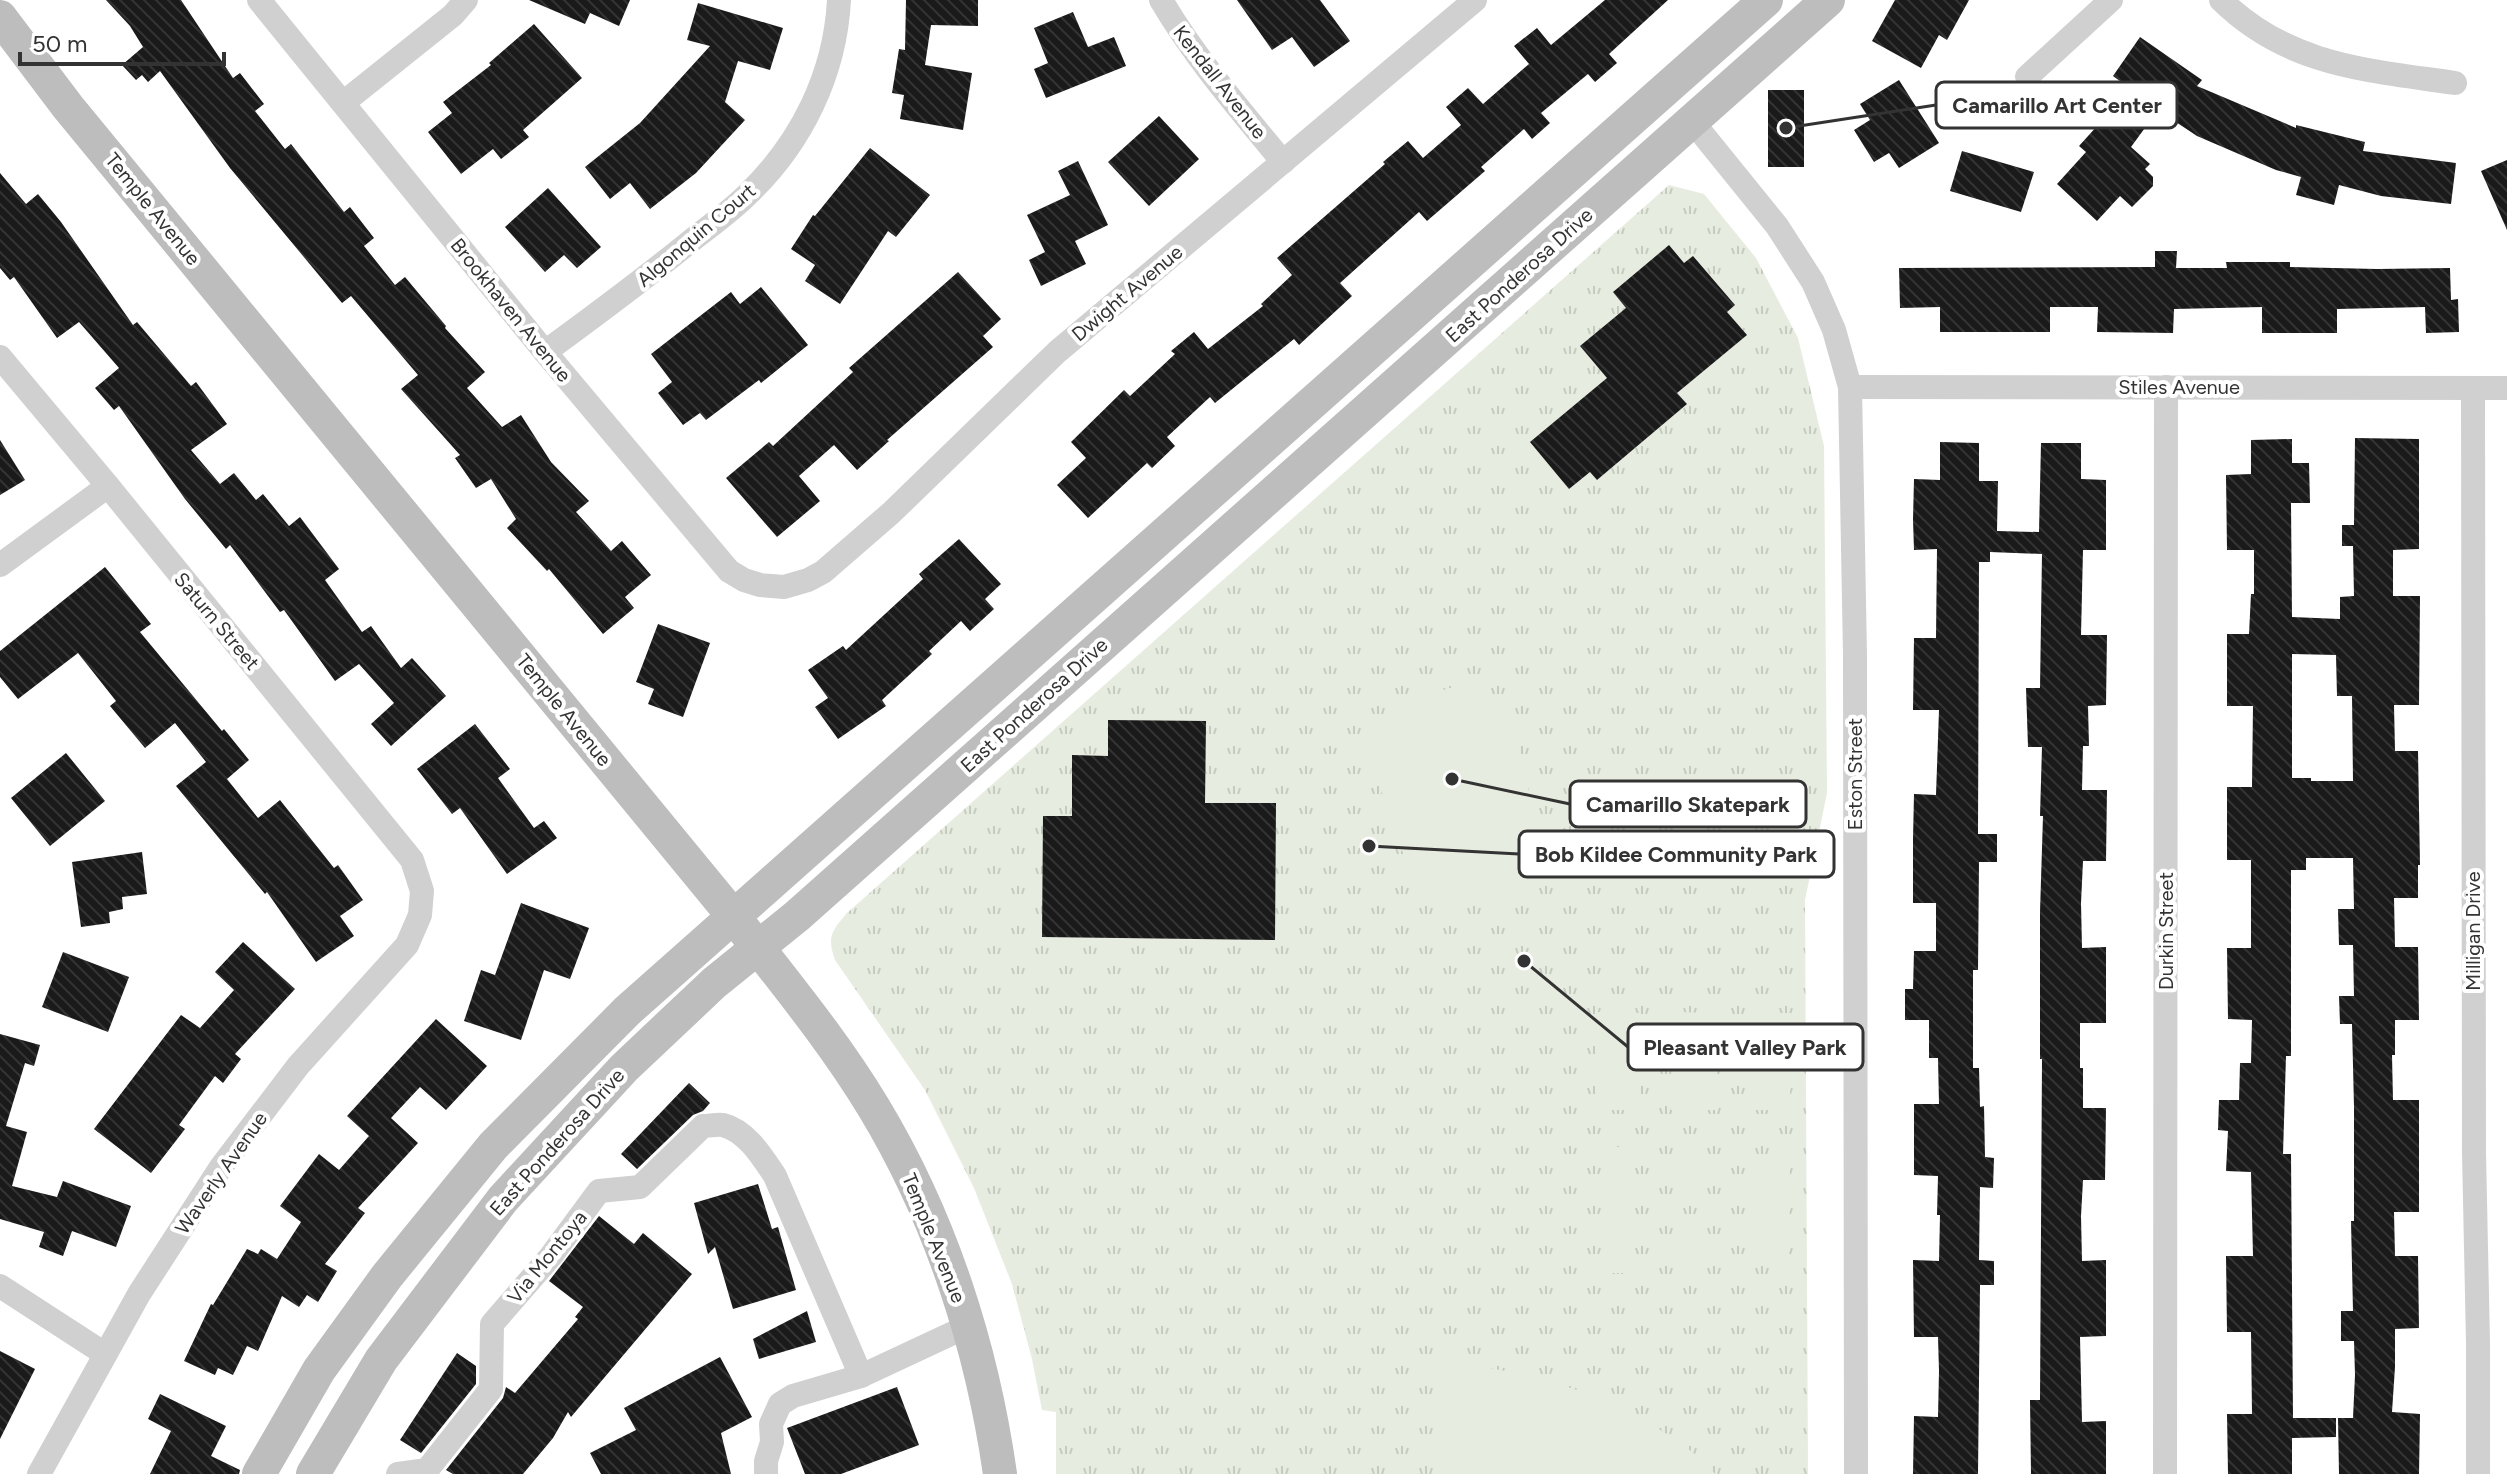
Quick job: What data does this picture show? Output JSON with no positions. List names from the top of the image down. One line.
{"streets":{"main road":["Temple Avenue","East Ponderosa Drive"],"street":["Kendall Avenue","Algonquin Court","Dwight Avenue","Brookhaven Avenue","Stiles Avenue","Saturn Street","Eston Street","Durkin Street","Milligan Drive","Waverly Avenue","Via Montoya"]},"crossings":[["Kendall Avenue","Dwight Avenue"],["Temple Avenue","East Ponderosa Drive"],["Algonquin Court","Brookhaven Avenue"],["East Ponderosa Drive","Eston Street"],["Dwight Avenue","Brookhaven Avenue"],["Stiles Avenue","Eston Street"],["Stiles Avenue","Durkin Street"],["Stiles Avenue","Milligan Drive"],["Saturn Street","Waverly Avenue"]],"places":["Camarillo Art Center","Camarillo Skatepark","Bob Kildee Community Park","Pleasant Valley Park"],"scale_bar":"50 m"}
